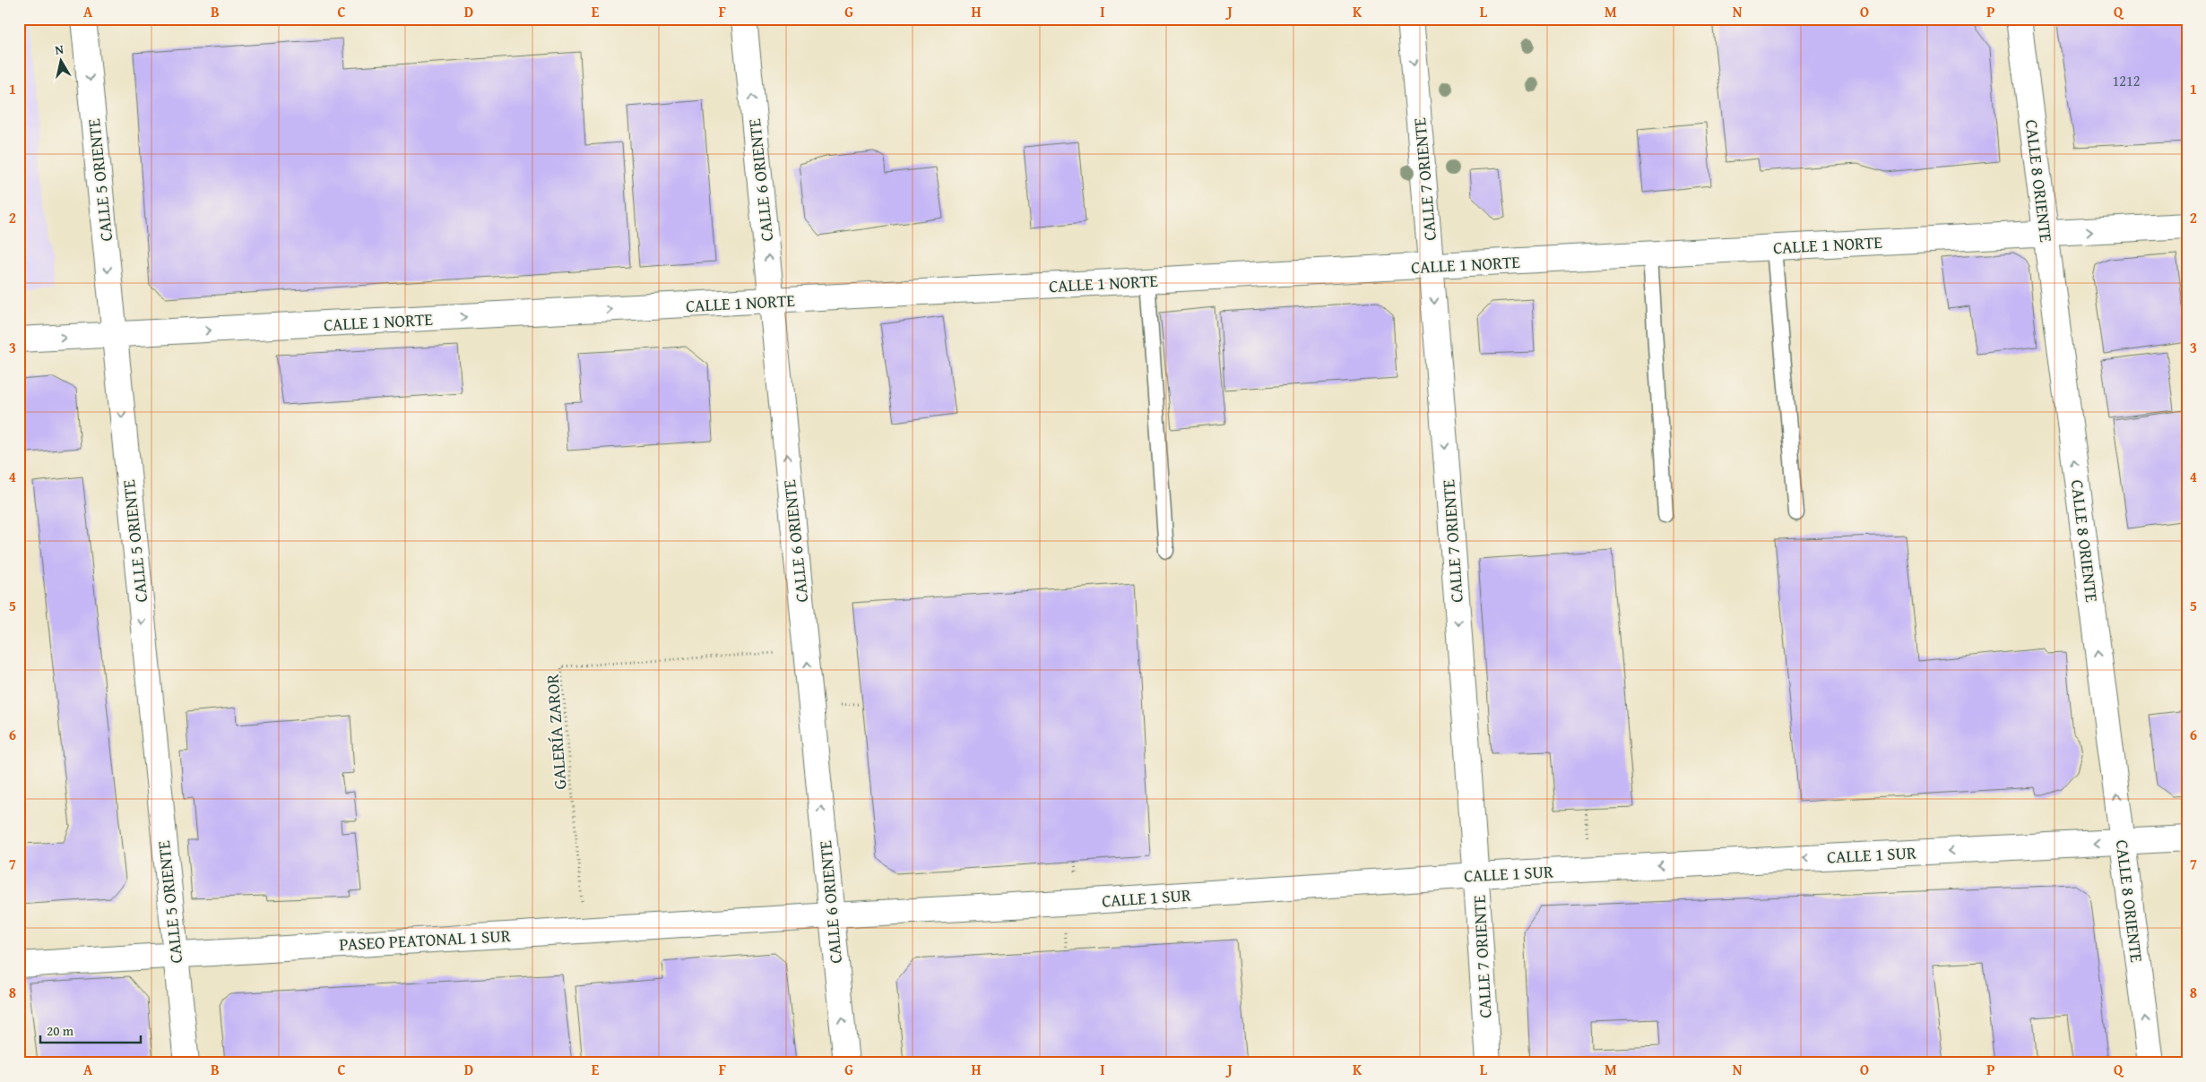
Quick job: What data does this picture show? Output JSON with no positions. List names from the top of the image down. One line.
{"streets":{"main road":["CALLE 7 ORIENTE","CALLE 5 ORIENTE","CALLE 6 ORIENTE","CALLE 8 ORIENTE","CALLE 1 NORTE","CALLE 1 SUR","PASEO PEATONAL 1 SUR"],"path":["GALERÍA ZAROR"]},"crossings":[["CALLE 7 ORIENTE","CALLE 1 NORTE"],["CALLE 7 ORIENTE","CALLE 1 SUR"],["CALLE 5 ORIENTE","CALLE 1 NORTE"],["CALLE 5 ORIENTE","PASEO PEATONAL 1 SUR"],["CALLE 6 ORIENTE","CALLE 1 NORTE"],["CALLE 6 ORIENTE","GALERÍA ZAROR"],["CALLE 6 ORIENTE","CALLE 1 SUR"],["CALLE 6 ORIENTE","PASEO PEATONAL 1 SUR"],["CALLE 8 ORIENTE","CALLE 1 NORTE"],["CALLE 8 ORIENTE","CALLE 1 SUR"],["GALERÍA ZAROR","PASEO PEATONAL 1 SUR"],["CALLE 1 SUR","PASEO PEATONAL 1 SUR"]],"one_way":["CALLE 7 ORIENTE","CALLE 5 ORIENTE","CALLE 6 ORIENTE","CALLE 8 ORIENTE","CALLE 1 NORTE","CALLE 1 SUR"],"house_numbers":["1212"],"scale_bar":"20 m","north":"top","grid":{"columns":["A","B","C","D","E","F","G","H","I","J","K","L","M","N","O","P","Q"],"rows":["1","2","3","4","5","6","7","8"]}}
